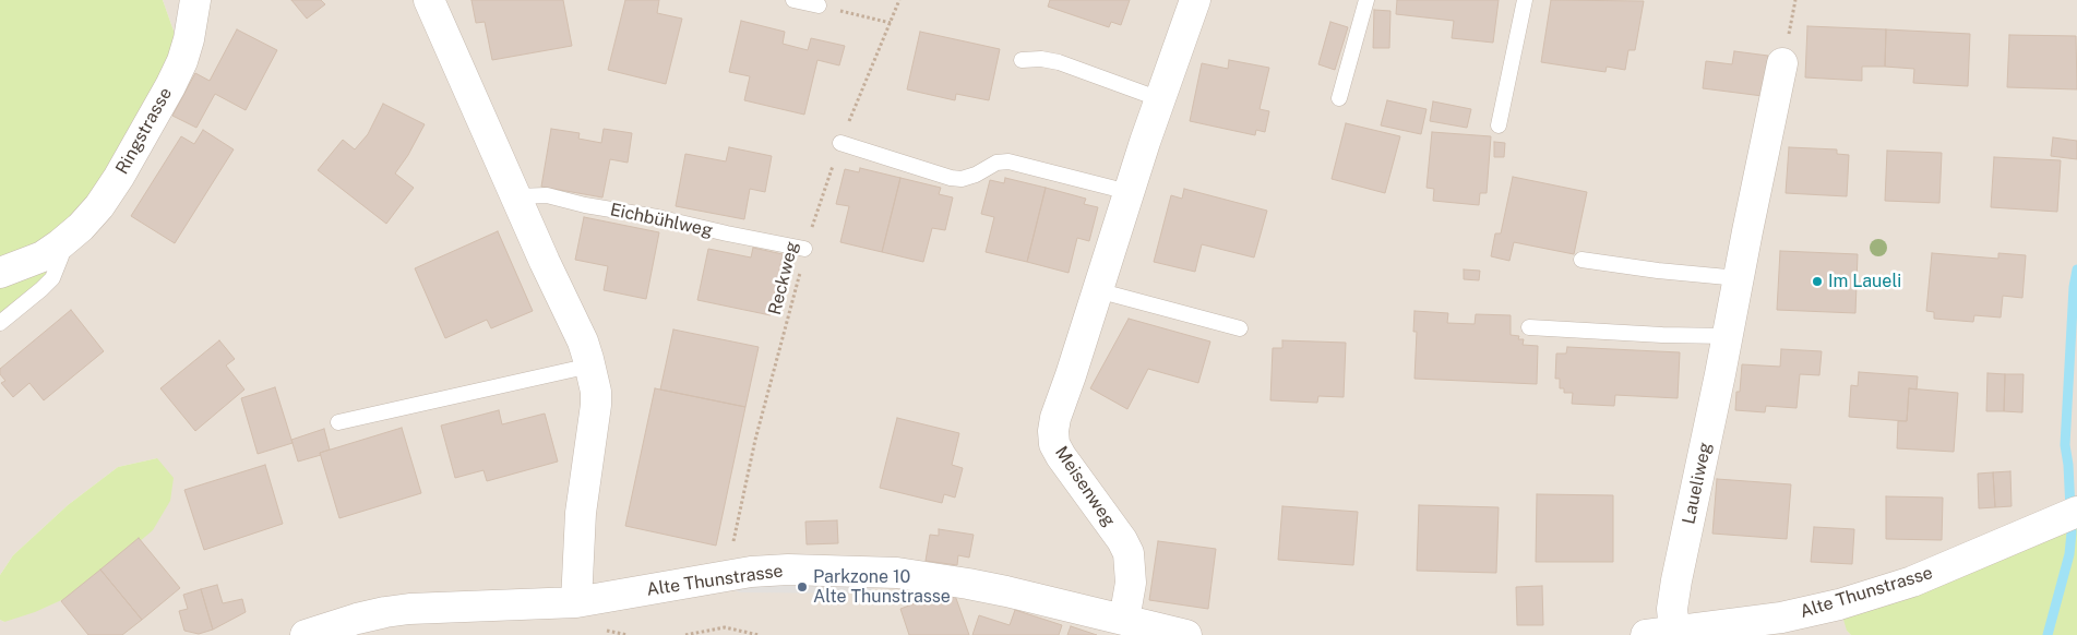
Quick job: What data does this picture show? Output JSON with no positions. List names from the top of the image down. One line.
{"streets":{"street":["Ringstrasse","Laueliweg","Meisenweg","Alte Thunstrasse"],"lane":["Eichbühlweg"],"path":["Reckweg"]},"crossings":[["Eichbühlweg","Reckweg"],["Reckweg","Alte Thunstrasse"],["Laueliweg","Alte Thunstrasse"],["Meisenweg","Alte Thunstrasse"]],"places":["Im Laueli","Parkzone 10 Alte Thunstrasse"]}
